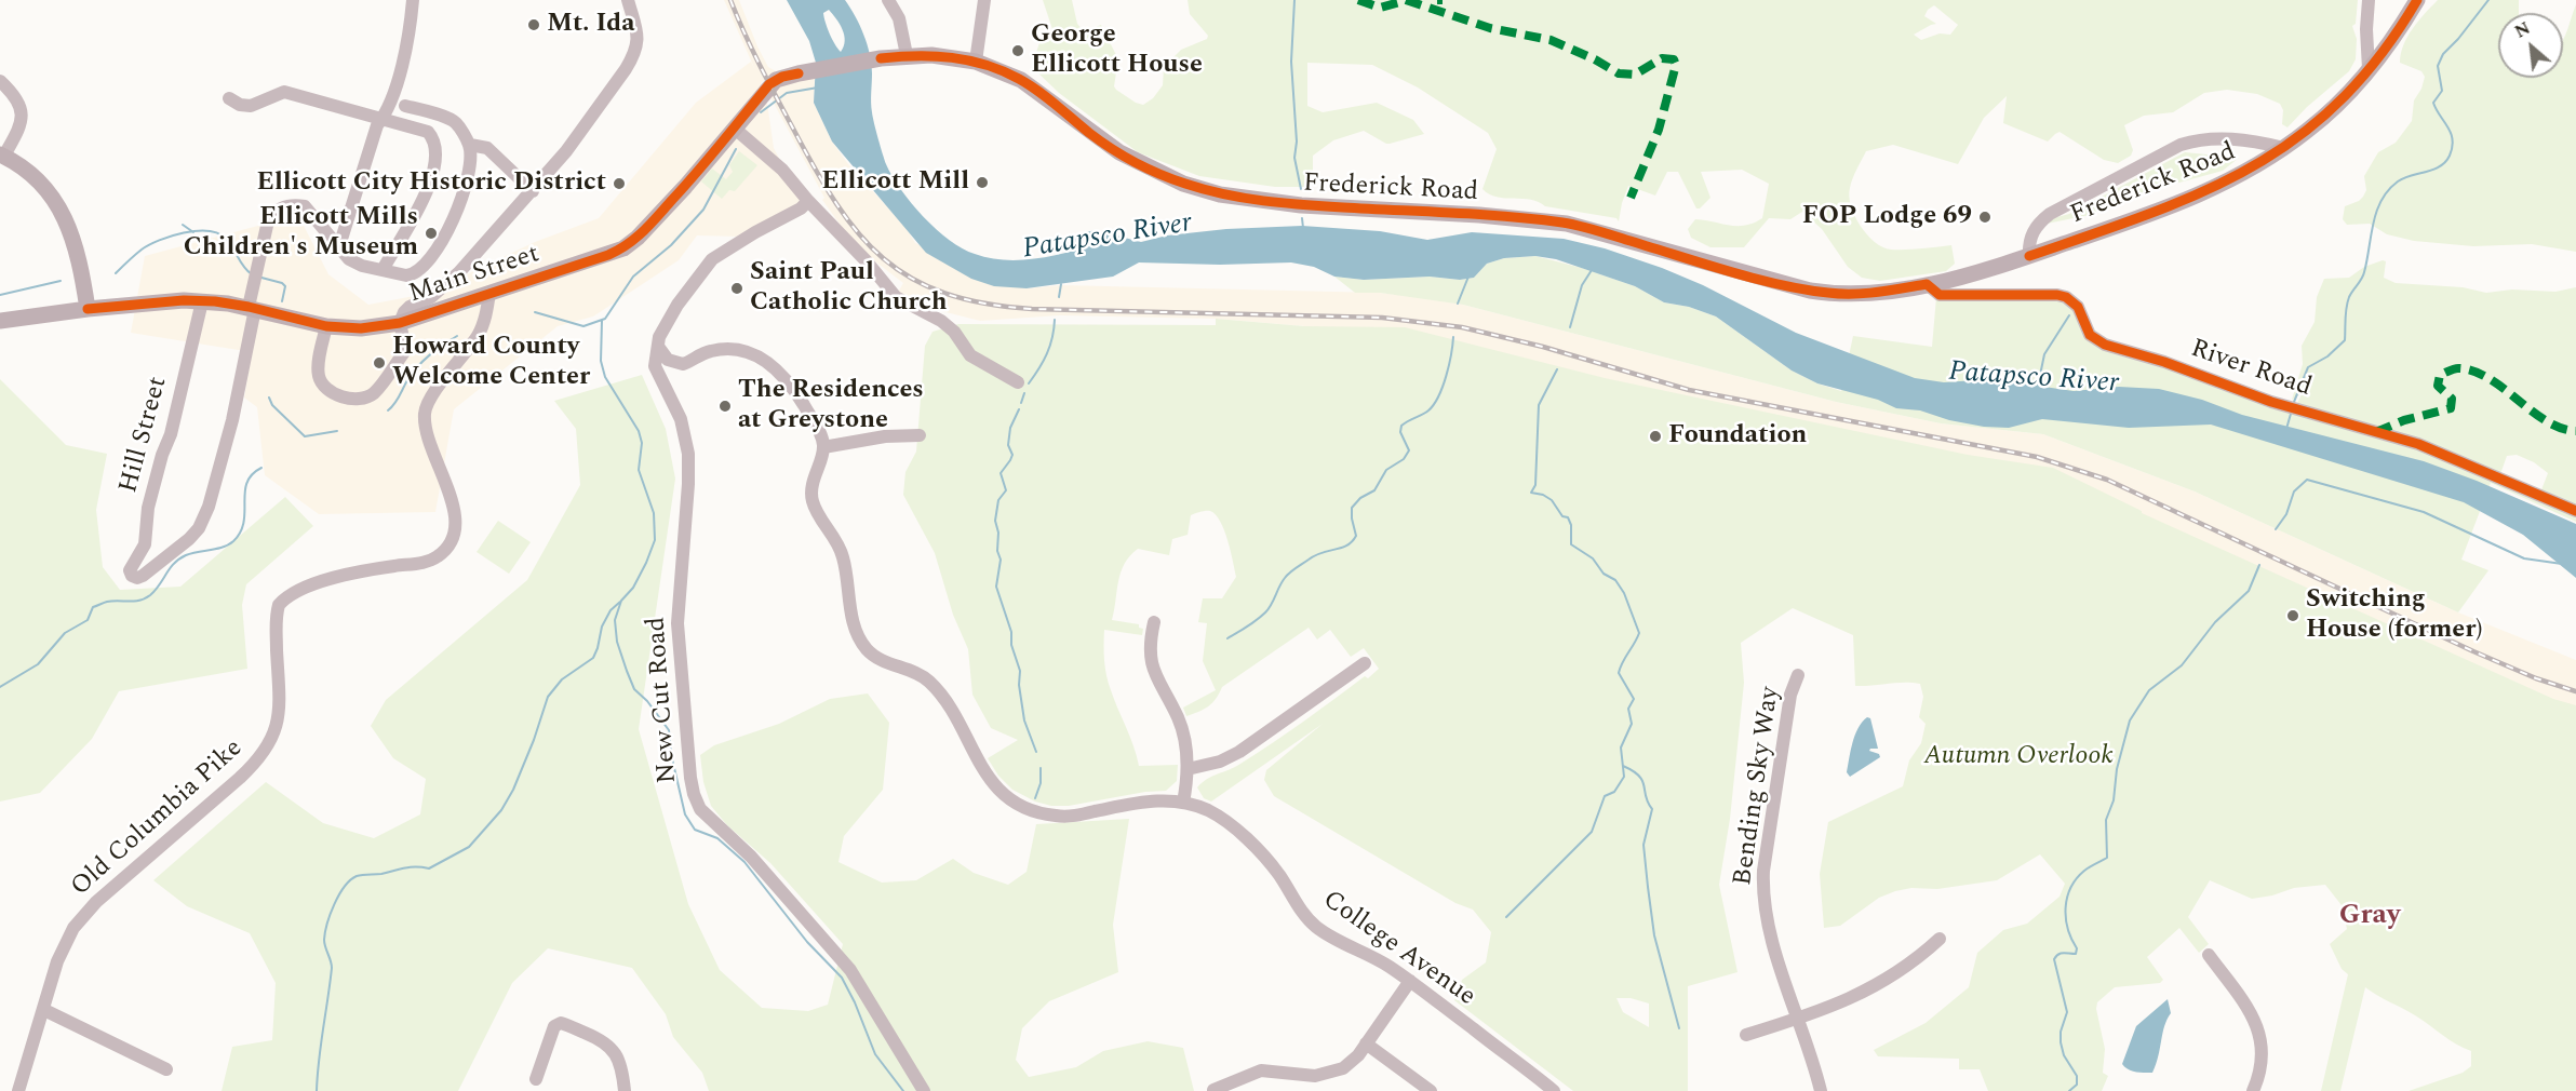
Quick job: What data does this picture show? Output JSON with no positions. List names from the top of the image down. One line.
{"streets":{"main road":["Frederick Road","Main Street"],"street":["River Road","Hill Street","New Cut Road","Bending Sky Way","Old Columbia Pike","College Avenue"]},"crossings":[["Frederick Road","Main Street"],["Frederick Road","River Road"],["Main Street","Hill Street"],["Main Street","Old Columbia Pike"]],"districts":["Gray"],"water":["Patapsco River"],"parks":["Autumn Overlook"],"places":["Mt. Ida","George Ellicott House","Ellicott Mill","Ellicott City Historic District","FOP Lodge 69","Ellicott Mills Children's Museum","Saint Paul Catholic Church","Howard County Welcome Center","The Residences at Greystone","Foundation","Switching House (former)"],"north":"top left"}
